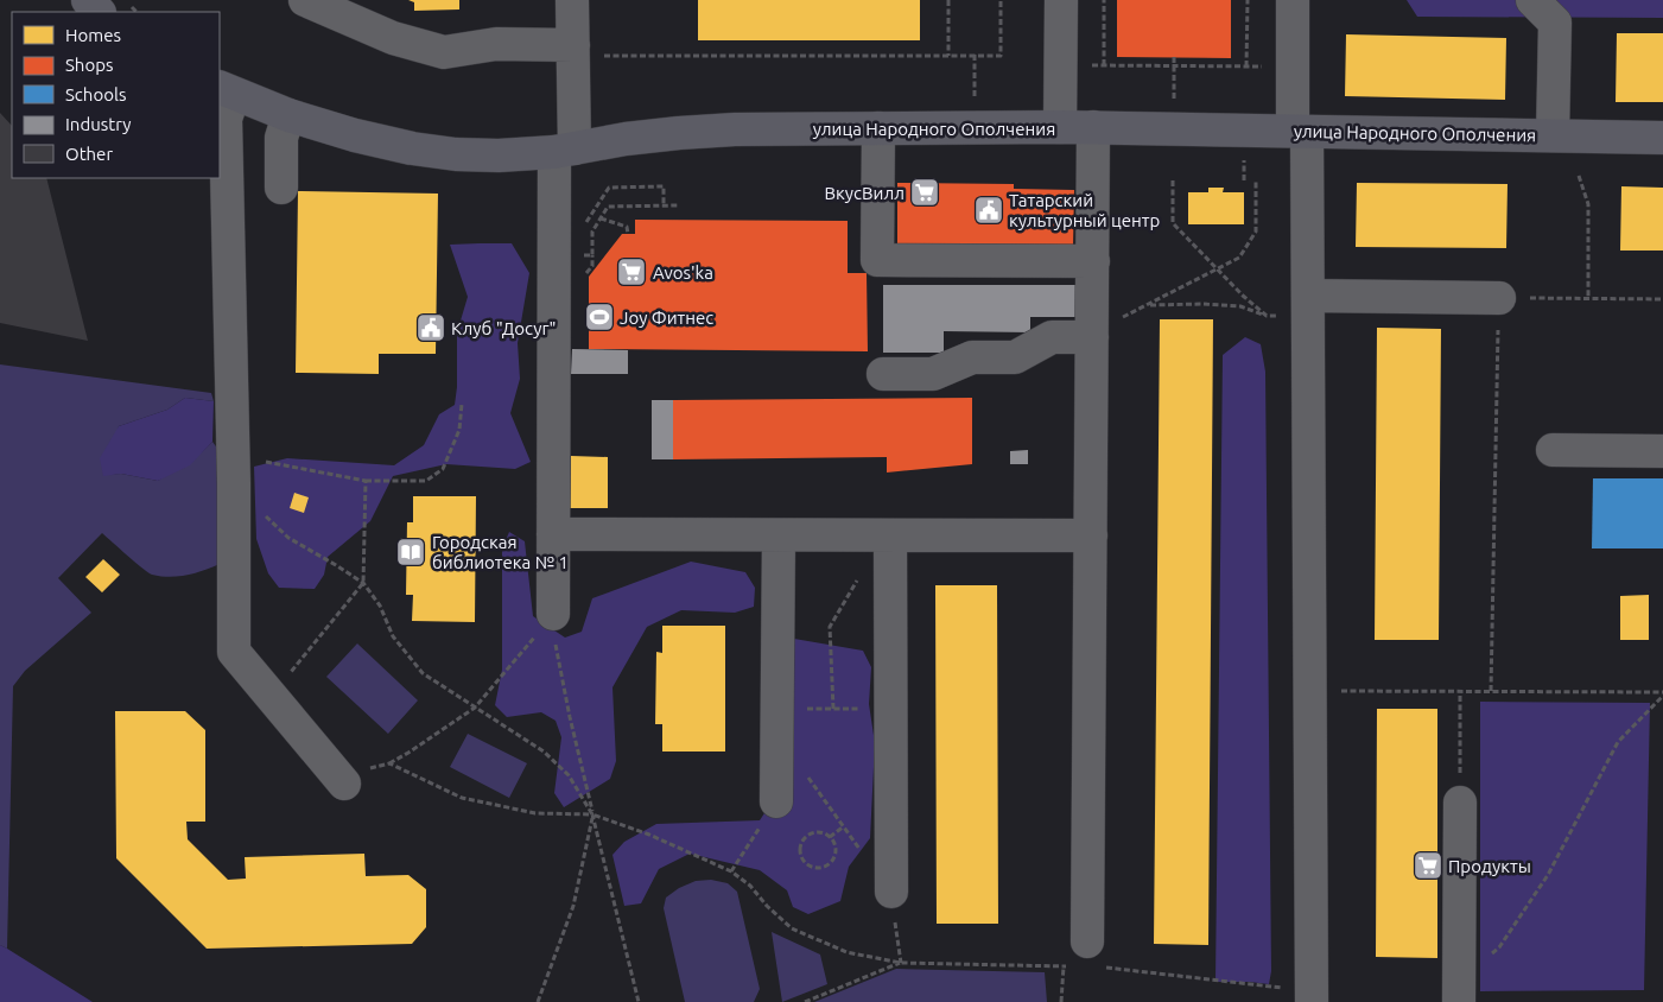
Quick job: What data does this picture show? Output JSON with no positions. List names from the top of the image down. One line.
{"streets":{"main road":["улица Народного Ополчения"]},"places":{"supermarket":["ВкусВилл","Avos'ka","Продукты"],"public building":["Татарский культурный центр","Клуб \"Досуг\""],"sports":["Joy Фитнес"],"library":["Городская библиотека № 1"]},"legend":["Homes","Shops","Schools","Industry","Other"]}
